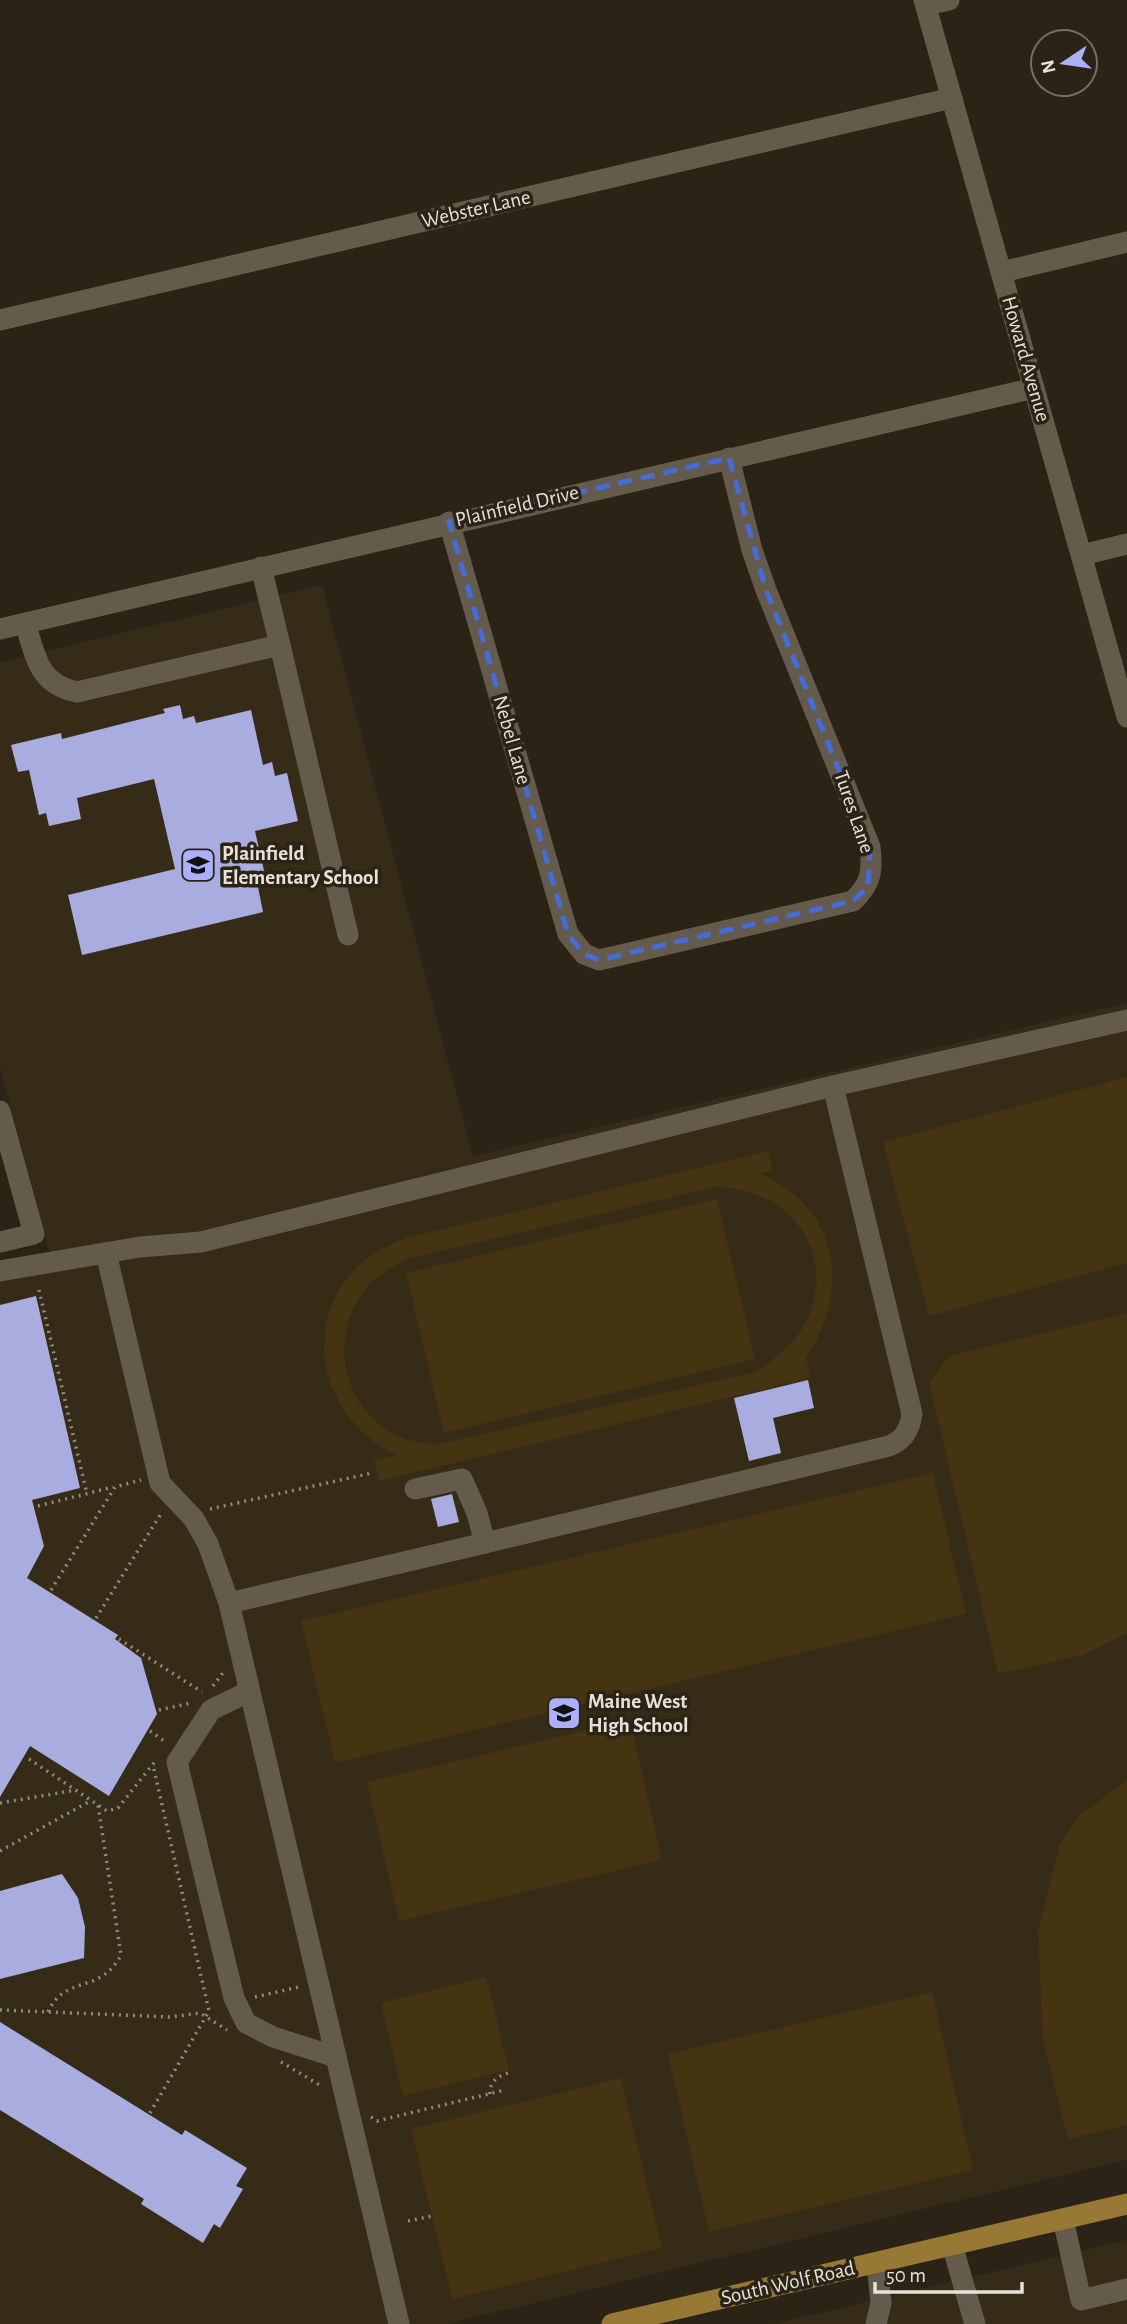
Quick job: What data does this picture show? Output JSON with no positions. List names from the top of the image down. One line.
{"streets":{"main road":["South Wolf Road"],"street":["Webster Lane","Howard Avenue","Plainfield Drive","Nebel Lane","Tures Lane"]},"crossings":[["Webster Lane","Howard Avenue"],["Howard Avenue","Plainfield Drive"],["Plainfield Drive","Nebel Lane"],["Plainfield Drive","Tures Lane"],["Nebel Lane","Tures Lane"]],"places":{"school or university":["Plainfield Elementary School","Maine West High School"]},"scale_bar":"50 m","north":"left"}
